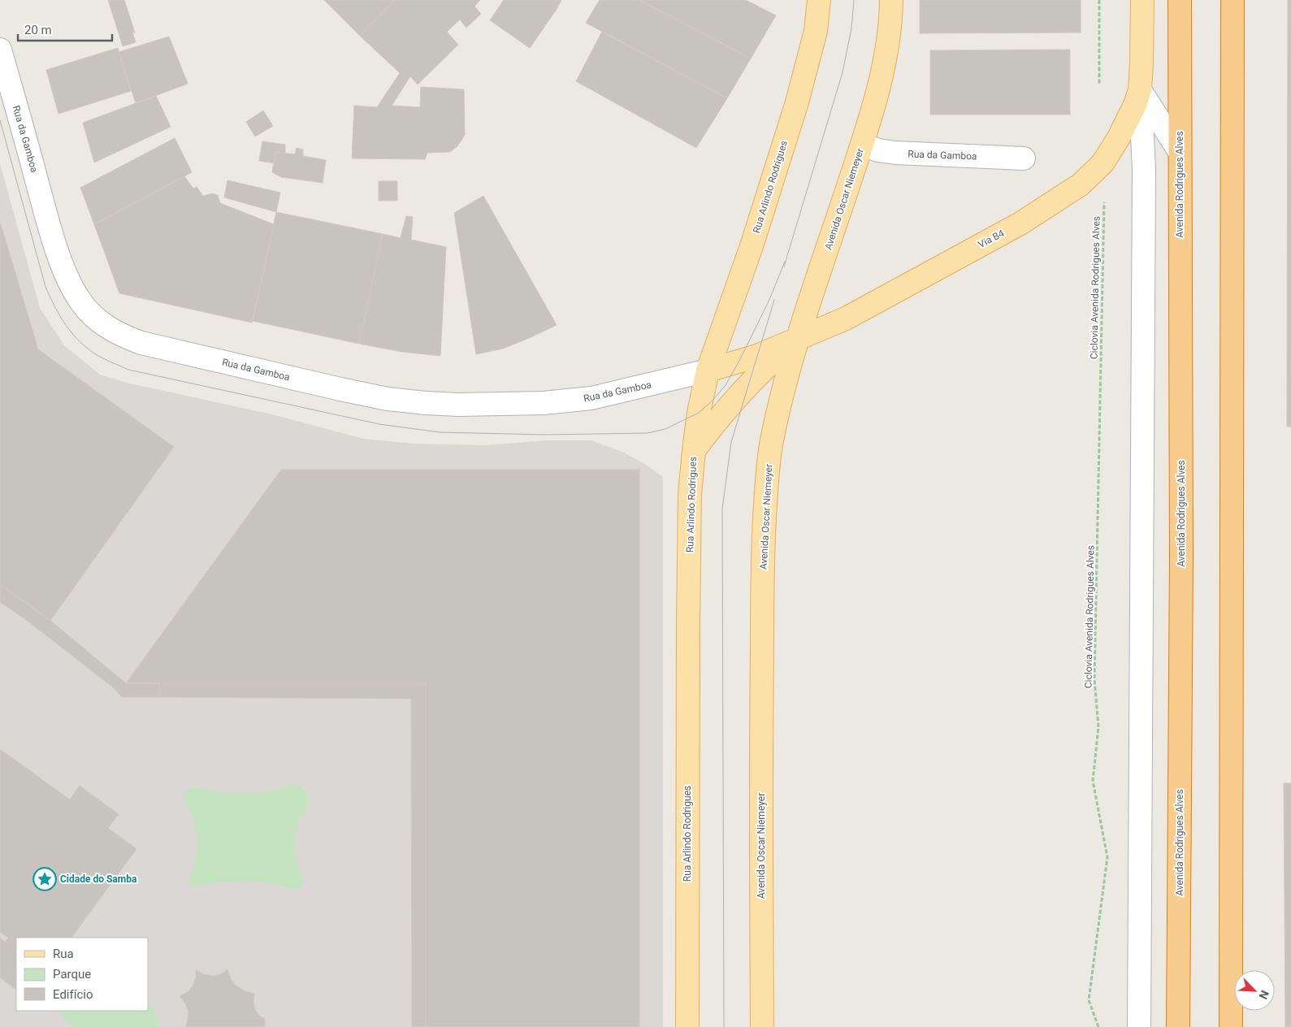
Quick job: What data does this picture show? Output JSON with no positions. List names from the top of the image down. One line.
{"streets":{"highway":["Avenida Rodrigues Alves"],"main road":["Rua Arlindo Rodrigues","Avenida Oscar Niemeyer","Via B4"],"street":["Rua da Gamboa"],"path":["Ciclovia Avenida Rodrigues Alves"]},"crossings":[["Rua da Gamboa","Rua Arlindo Rodrigues"],["Rua da Gamboa","Avenida Oscar Niemeyer"],["Avenida Oscar Niemeyer","Via B4"]],"places":{"place":["Cidade do Samba"]},"legend":["Rua","Parque","Edifício"],"scale_bar":"20 m","north":"bottom right"}
